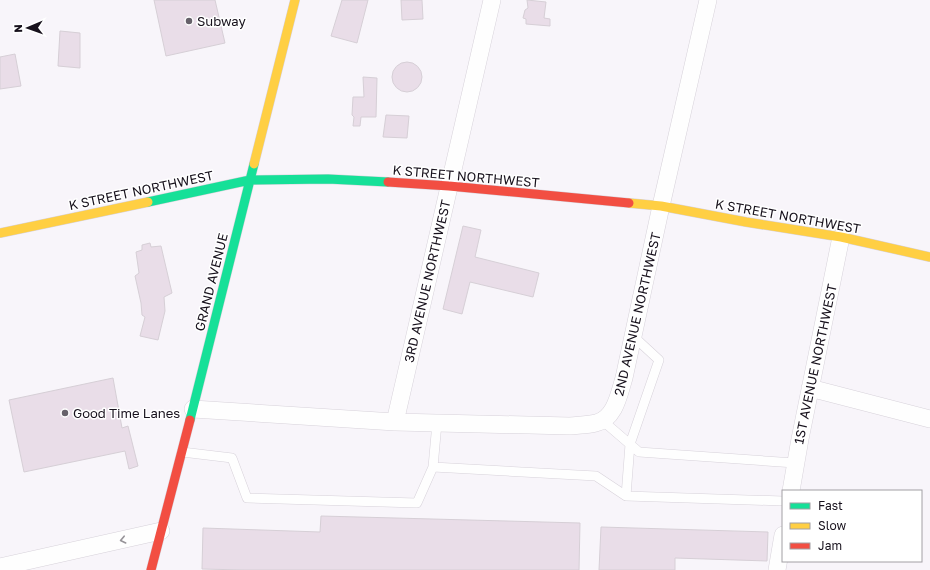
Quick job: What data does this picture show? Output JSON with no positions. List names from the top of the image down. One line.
{"streets":{"street":["K STREET NORTHWEST","3RD AVENUE NORTHWEST","GRAND AVENUE","2ND AVENUE NORTHWEST","1ST AVENUE NORTHWEST"]},"crossings":[["K STREET NORTHWEST","3RD AVENUE NORTHWEST"],["K STREET NORTHWEST","GRAND AVENUE"],["K STREET NORTHWEST","2ND AVENUE NORTHWEST"],["K STREET NORTHWEST","1ST AVENUE NORTHWEST"]],"places":["Subway","Good Time Lanes"],"legend":["Fast","Slow","Jam"],"north":"left"}
